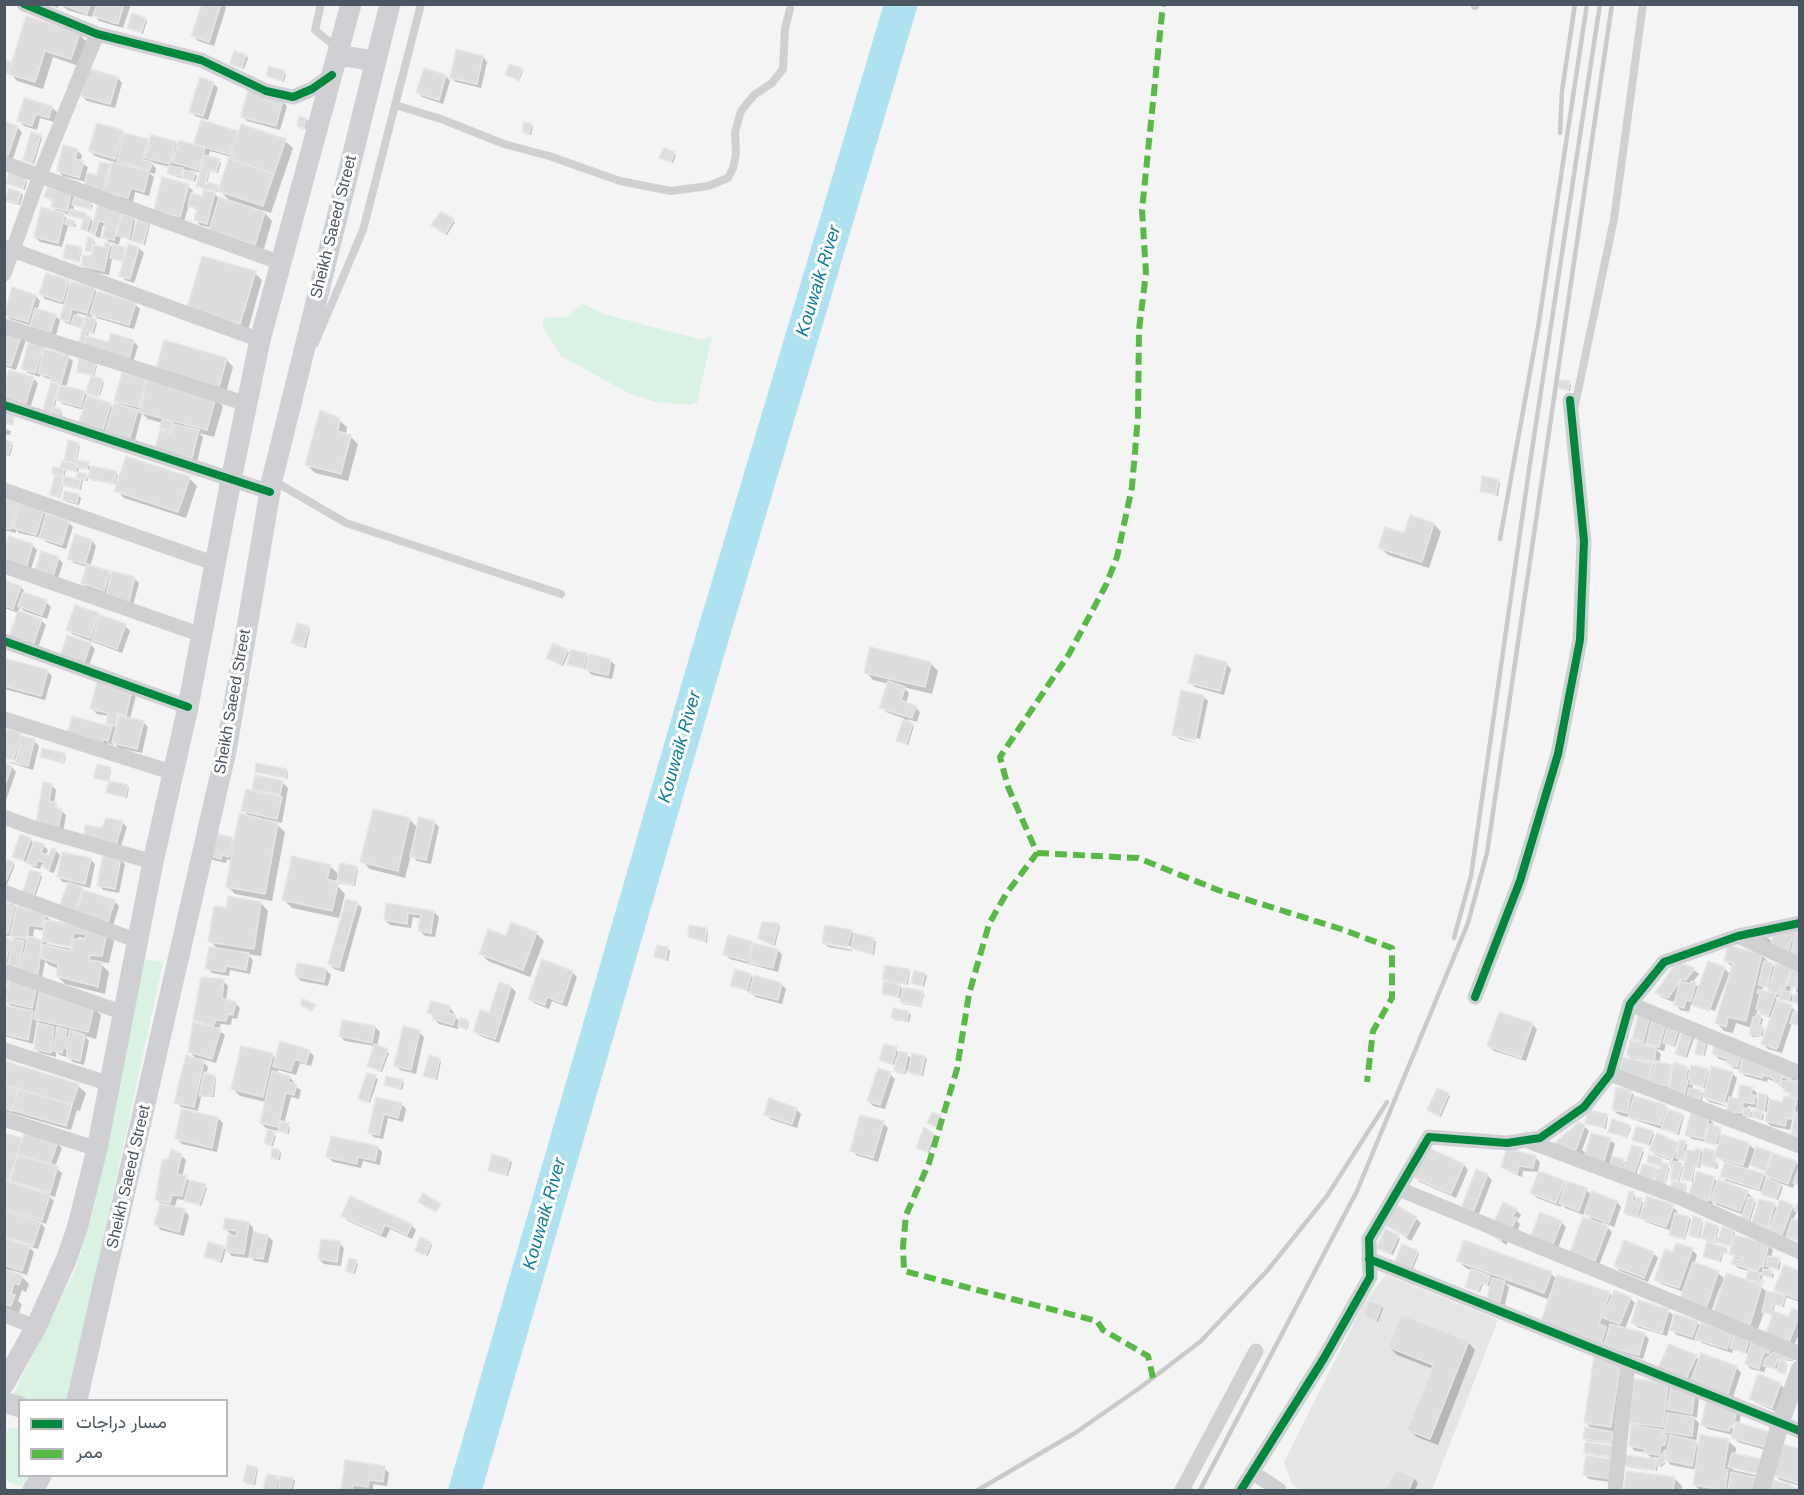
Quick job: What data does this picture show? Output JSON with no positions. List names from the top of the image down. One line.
{"streets":{"main road":["Sheikh Saeed Street"]},"water":["Kouwaik River"],"legend":["مسار دراجات","ممر"]}
